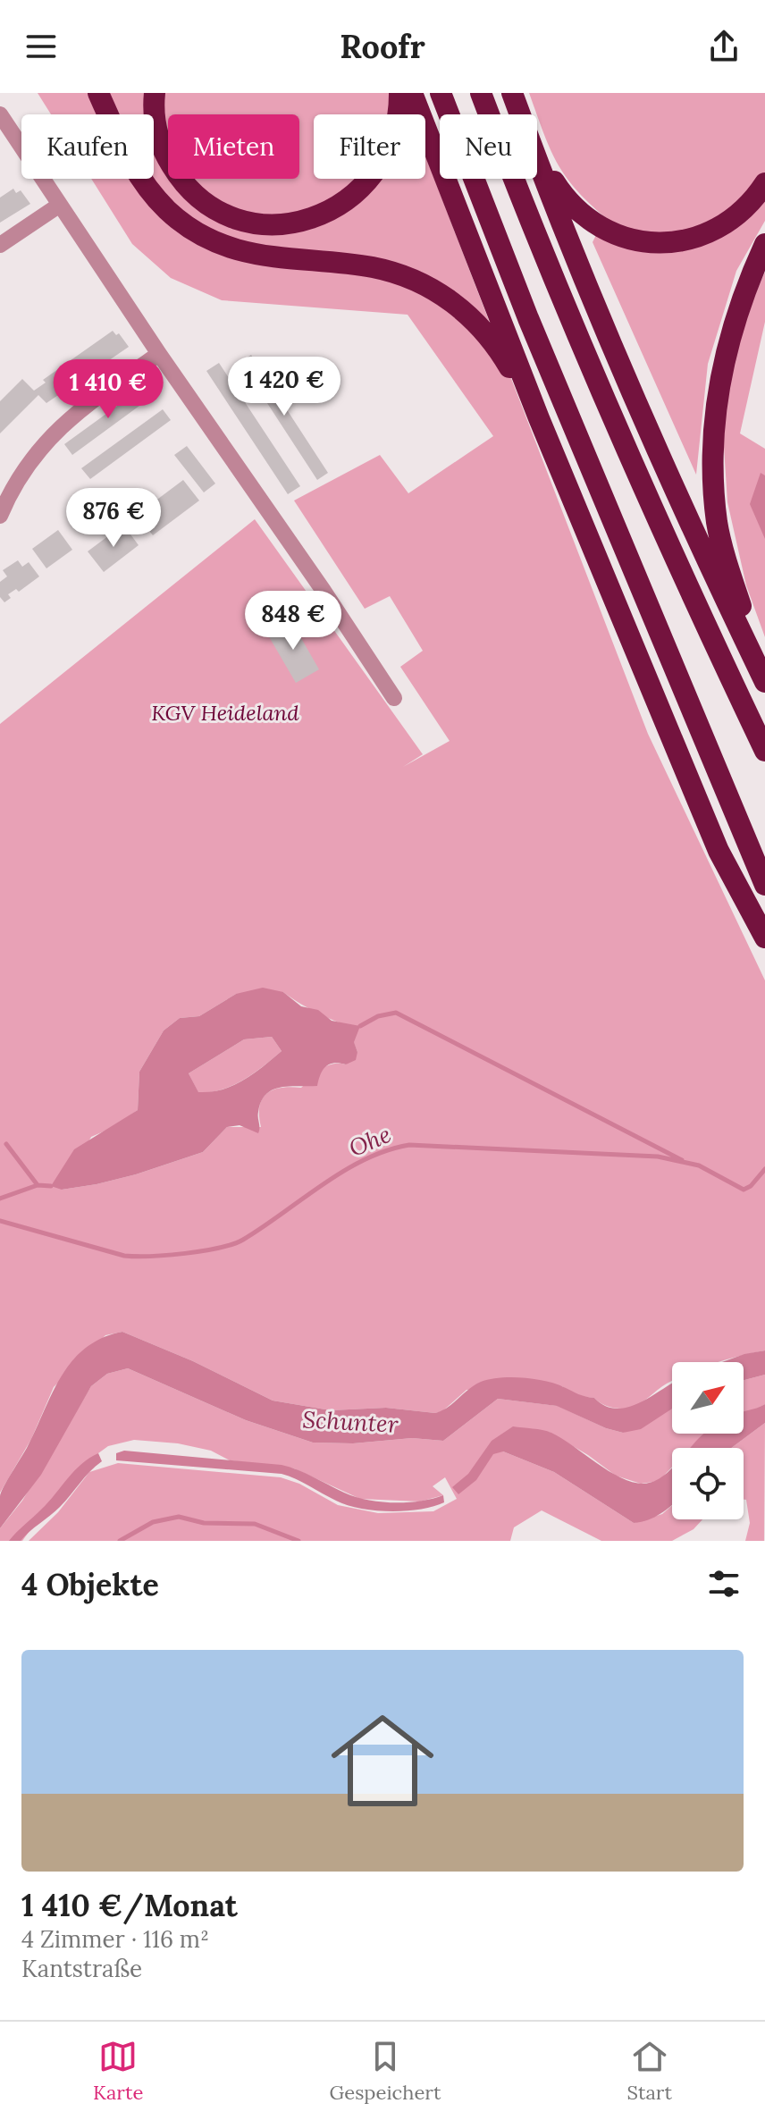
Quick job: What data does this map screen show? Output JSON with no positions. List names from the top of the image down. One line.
{"water":["Ohe","Schunter"],"parks":["KGV Heideland"],"north":"top right","page":{"header":"Roofr","chip":["Kaufen","Mieten","Filter","Neu"],"price":["1 420 €","1 410 €","876 €","848 €"],"heading":"4 Objekte","list":[{"name":"1 410 €/Monat","note":"4 Zimmer · 116 m² · Kantstraße"}],"tabs":["Karte","Gespeichert","Start"]}}
